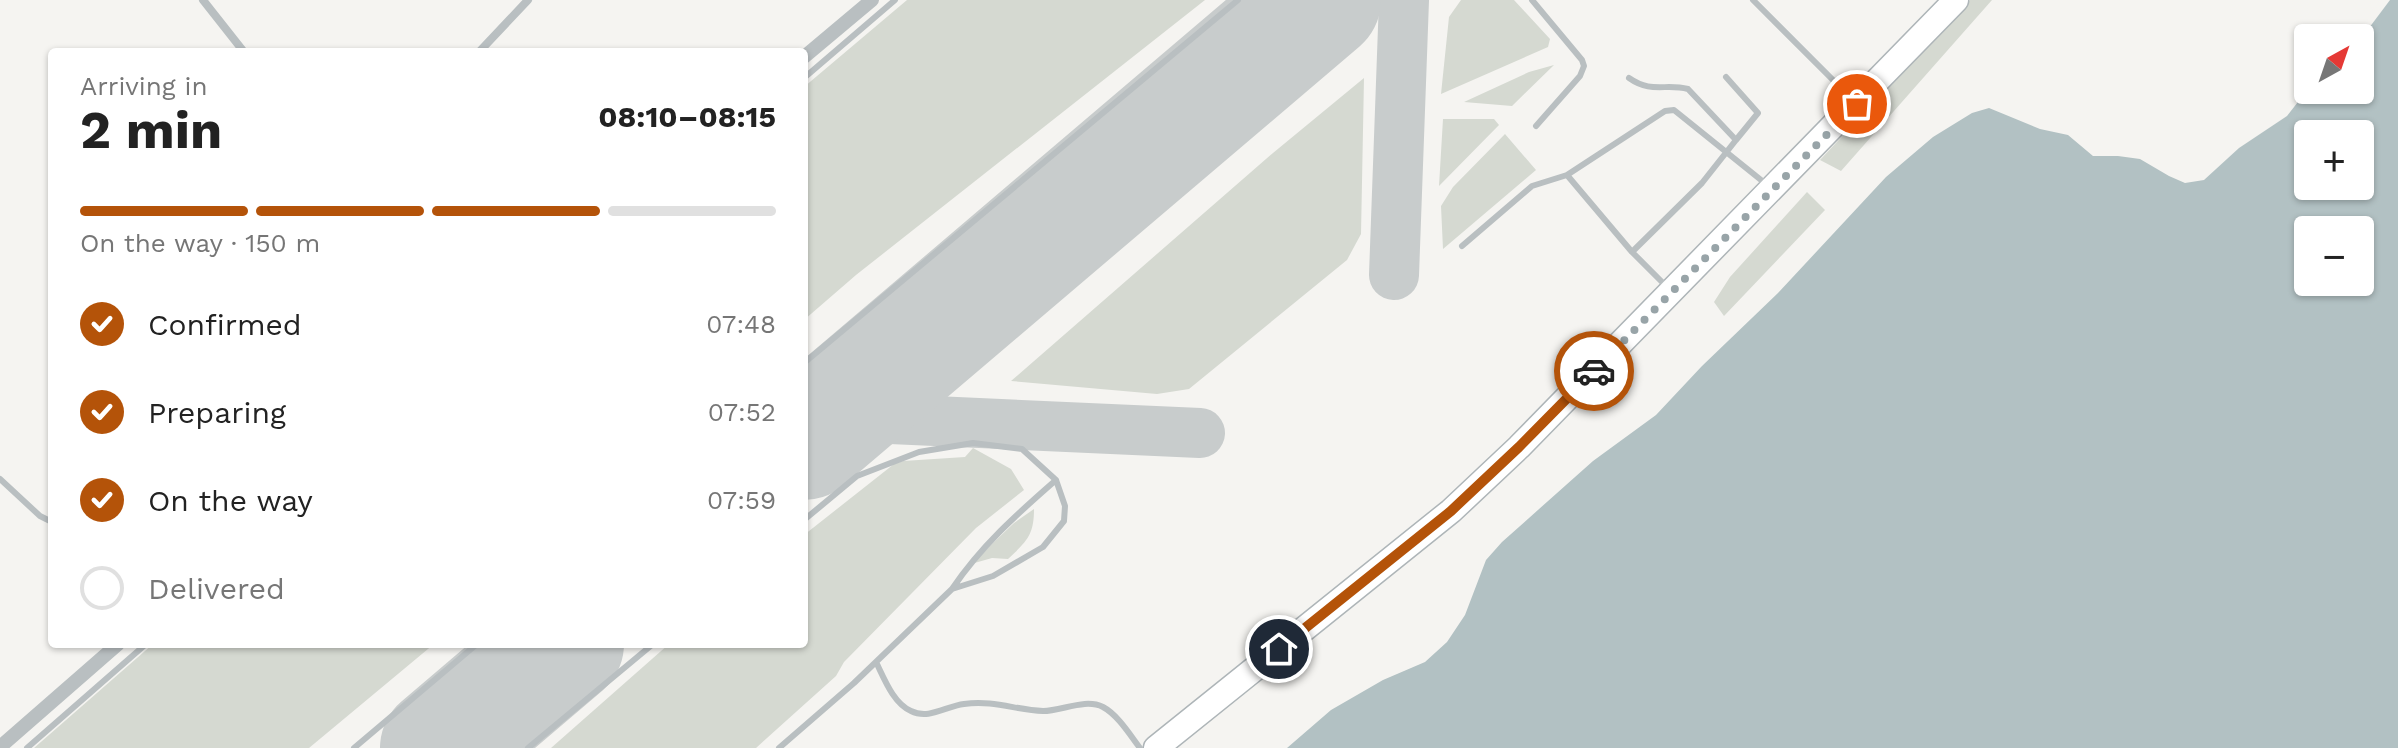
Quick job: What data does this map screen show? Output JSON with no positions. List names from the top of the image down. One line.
{"north":"top right","page":{"map_buttons":["+","−"],"heading":["2 min","Arriving in","08:10–08:15"],"bar":"On the way · 150 m","list":[["Confirmed","07:48"],["Preparing","07:52"],["On the way","07:59"],"Delivered"]}}
